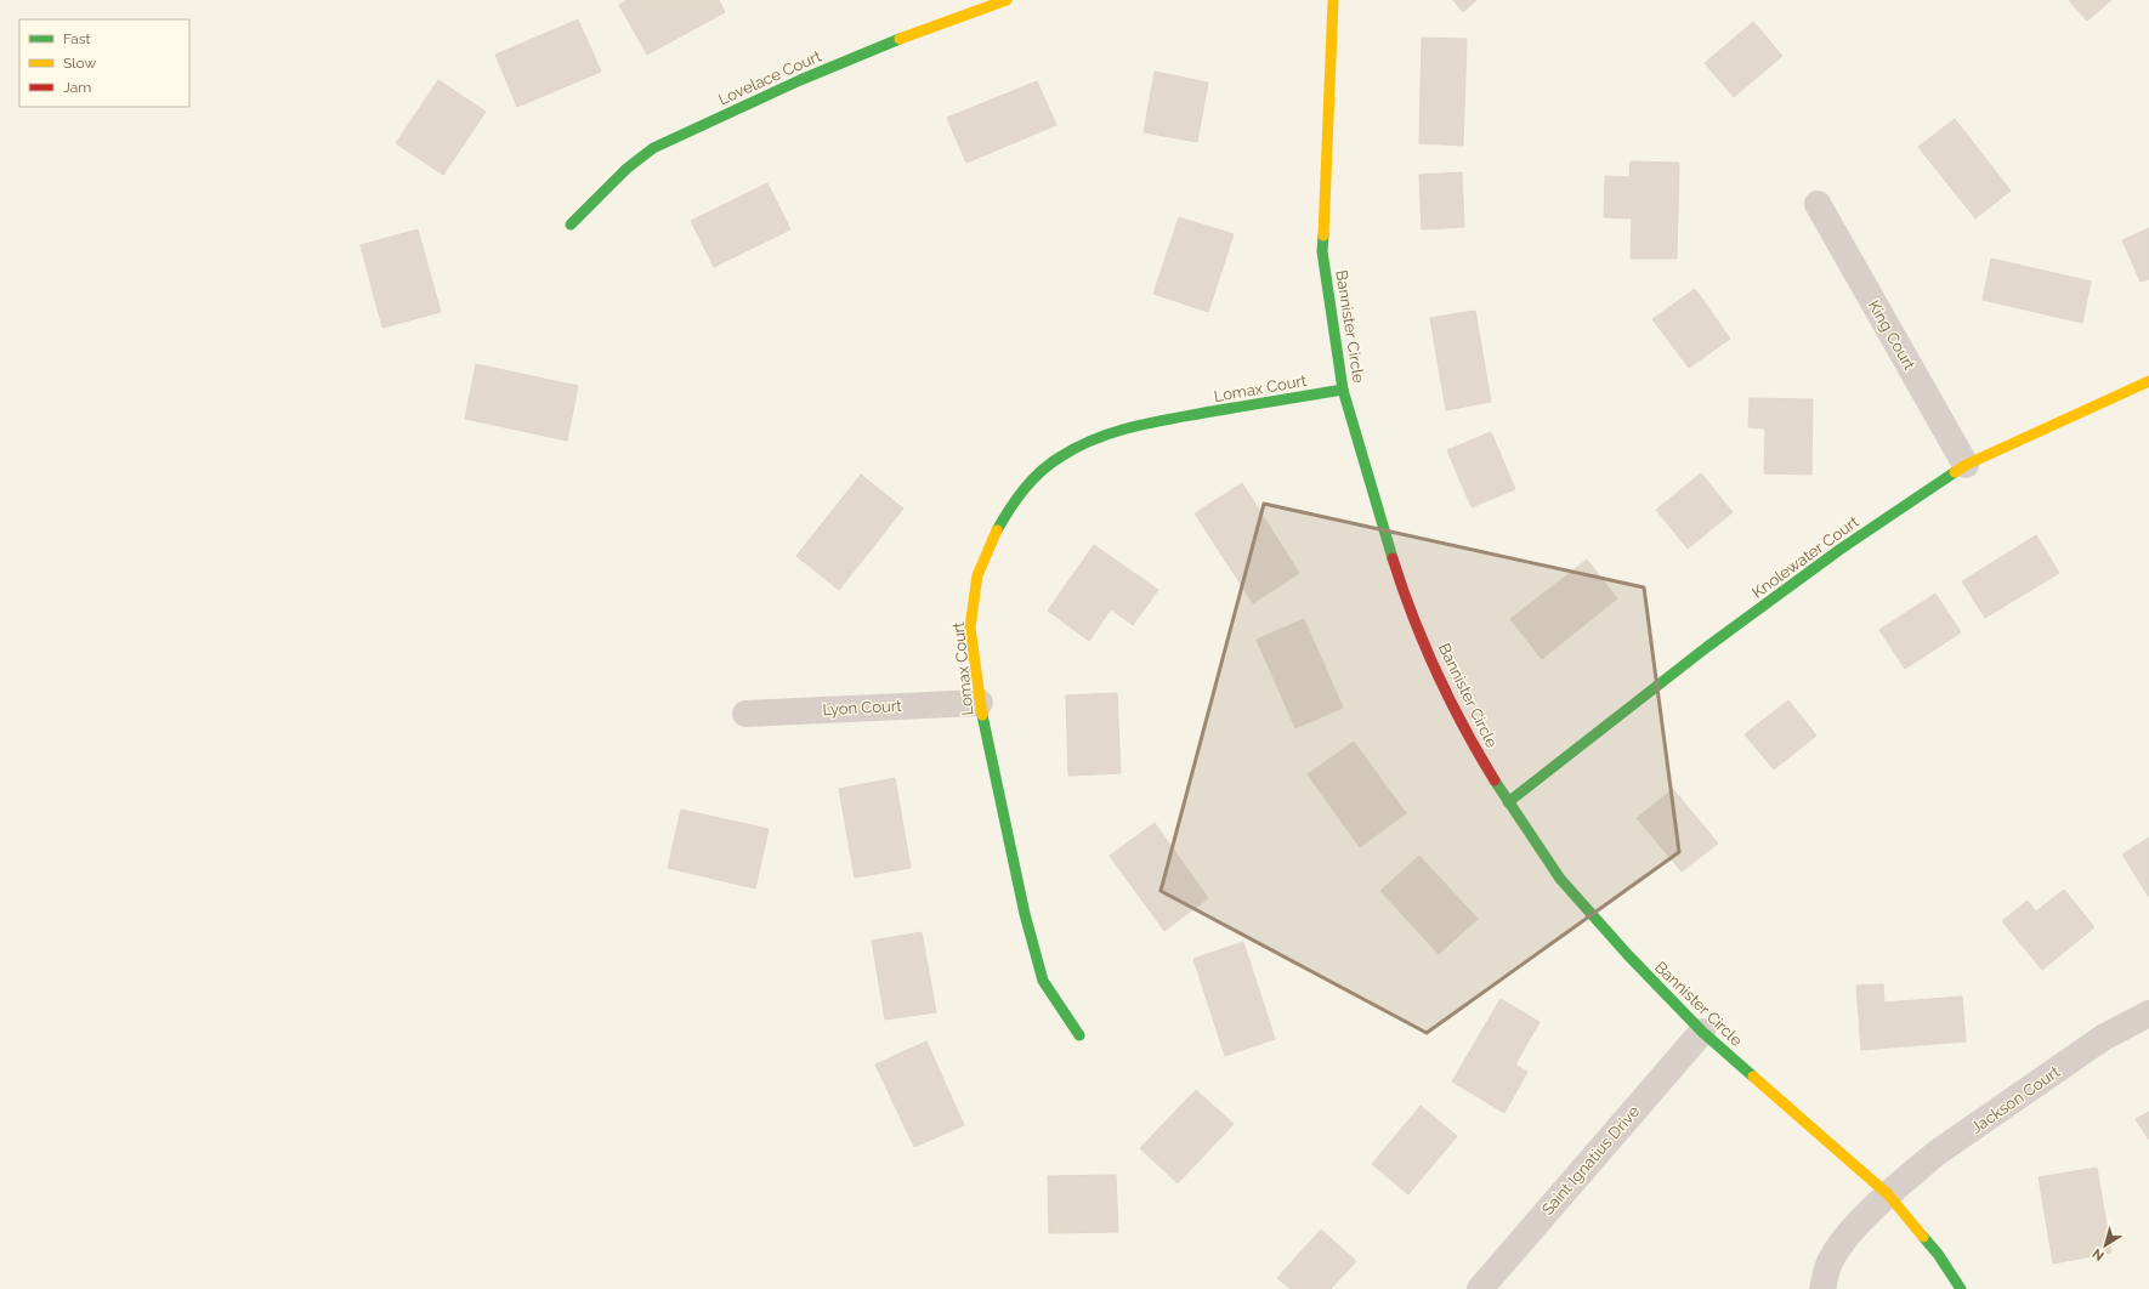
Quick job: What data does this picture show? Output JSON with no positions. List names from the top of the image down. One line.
{"streets":{"street":["Lovelace Court","Bannister Circle","King Court","Lomax Court","Knolewater Court","Lyon Court","Jackson Court","Saint Ignatius Drive"]},"crossings":[["Bannister Circle","Lomax Court"],["Bannister Circle","Knolewater Court"],["Bannister Circle","Jackson Court"],["Bannister Circle","Saint Ignatius Drive"],["King Court","Knolewater Court"],["Lomax Court","Lyon Court"]],"legend":["Fast","Slow","Jam"],"north":"bottom left"}
